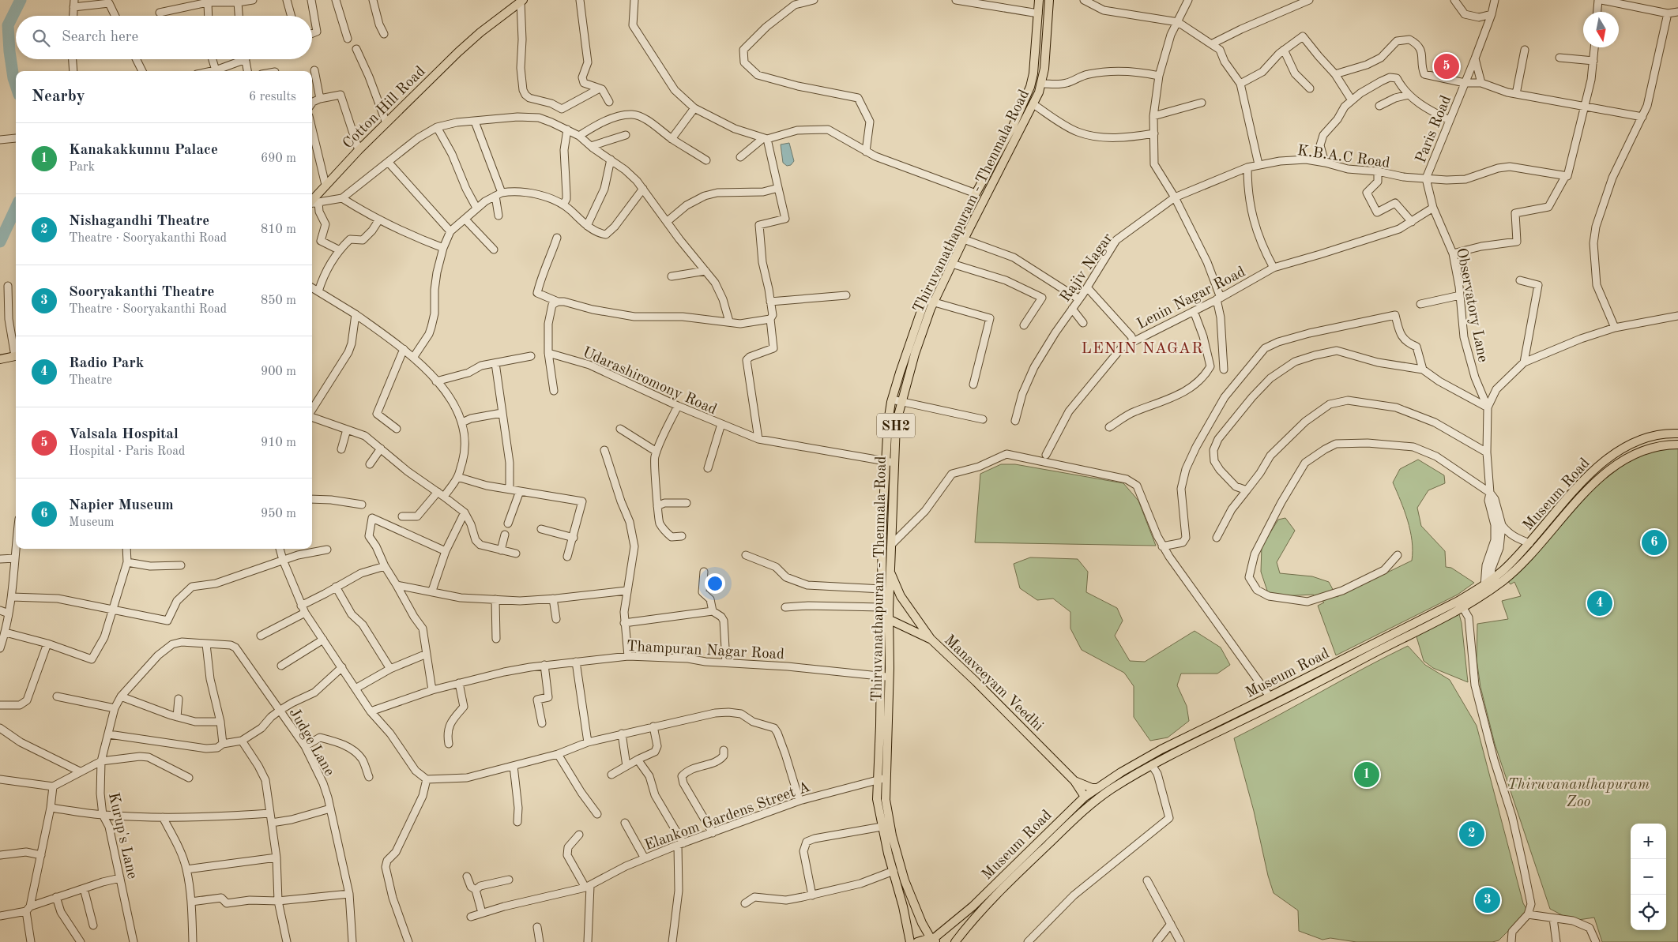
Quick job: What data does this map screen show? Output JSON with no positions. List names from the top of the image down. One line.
{"streets":{"main road":["Cotton Hill Road","Thiruvanathapuram - Thenmala Road","SH2","Museum Road","Manaveeyam Veedhi"],"street":["Paris Road","K.B.A.C Road","Rajiv Nagar","Lenin Nagar Road","Observatory Lane","Udarashiromony Road","Thampuran Nagar Road","Judge Lane","Elankom Gardens Street A","Kurup's Lane"]},"crossings":[["Paris Road","K.B.A.C Road"],["Paris Road","Observatory Lane"],["K.B.A.C Road","Rajiv Nagar"],["K.B.A.C Road","Observatory Lane"],["Thiruvanathapuram - Thenmala Road","Udarashiromony Road"],["Thiruvanathapuram - Thenmala Road","Museum Road"],["Thiruvanathapuram - Thenmala Road","Thampuran Nagar Road"],["Thiruvanathapuram - Thenmala Road","Manaveeyam Veedhi"],["Thiruvanathapuram - Thenmala Road","Elankom Gardens Street A"],["Lenin Nagar Road","Observatory Lane"],["Museum Road","Manaveeyam Veedhi"],["Judge Lane","Kurup's Lane"]],"districts":["LENIN NAGAR"],"parks":["Thiruvananthapuram Zoo"],"north":"bottom","page":{"search":"Search here","pins":["5","6","4","1","2","3"],"heading":["Nearby","6 results"],"list":[{"mark":"1","name":"Kanakakkunnu Palace","note":"Park","value":"690 m"},{"mark":"2","name":"Nishagandhi Theatre","note":"Theatre · Sooryakanthi Road","value":"810 m"},{"mark":"3","name":"Sooryakanthi Theatre","note":"Theatre · Sooryakanthi Road","value":"850 m"},{"mark":"4","name":"Radio Park","note":"Theatre","value":"900 m"},{"mark":"5","name":"Valsala Hospital","note":"Hospital · Paris Road","value":"910 m"},{"mark":"6","name":"Napier Museum","note":"Museum","value":"950 m"}],"map_buttons":["+","−"]}}
